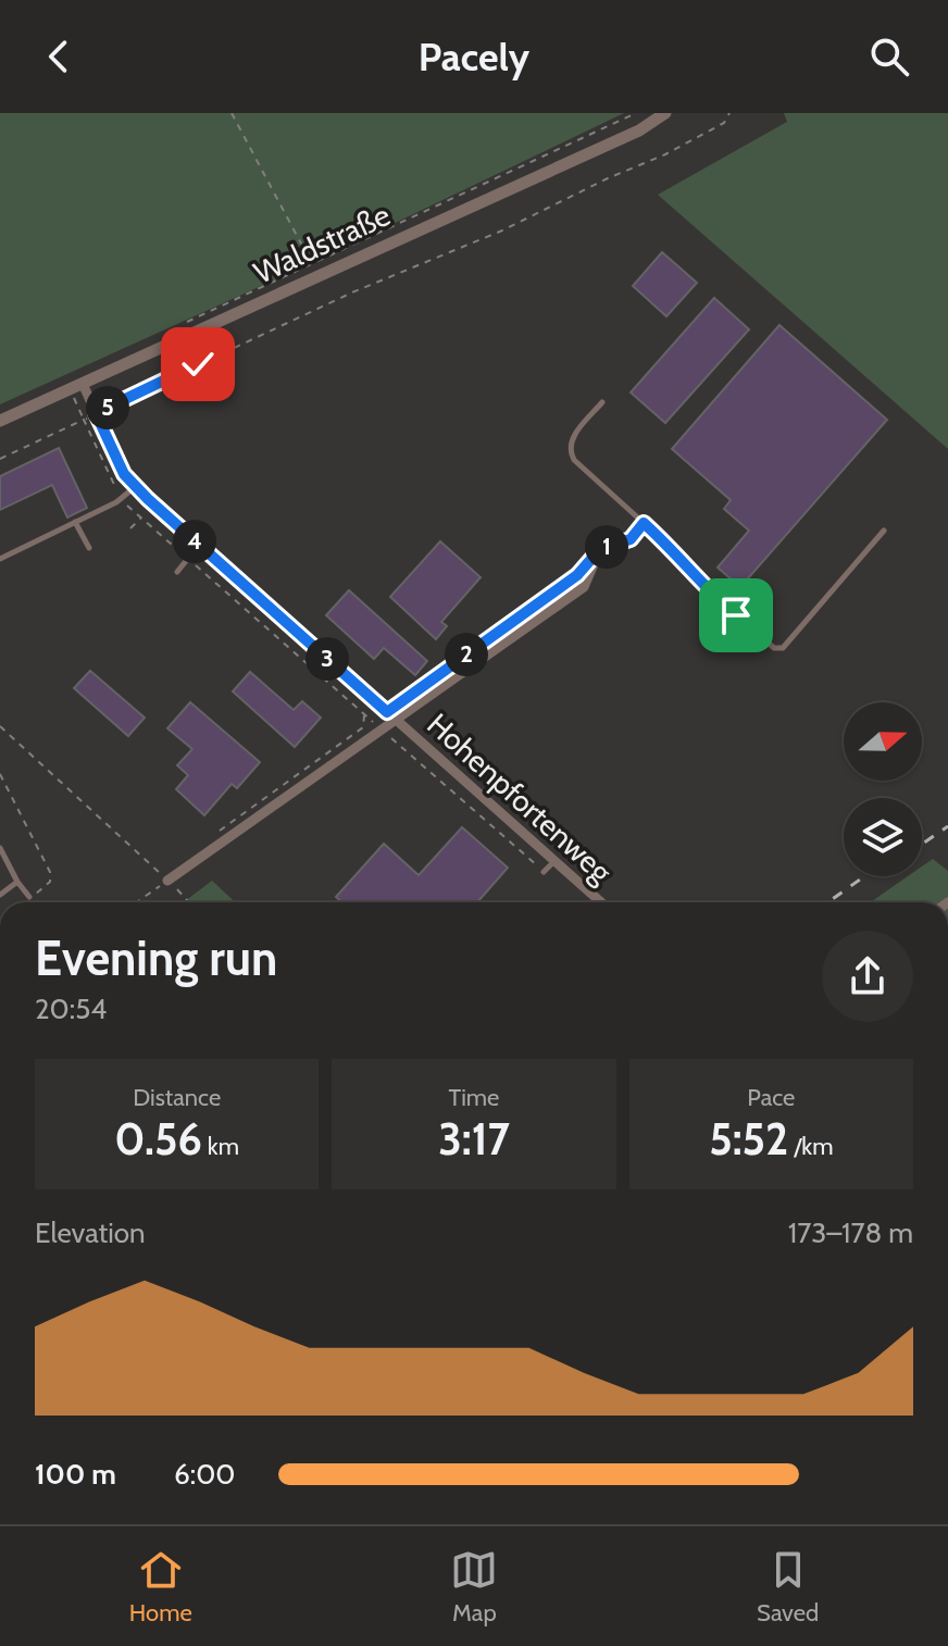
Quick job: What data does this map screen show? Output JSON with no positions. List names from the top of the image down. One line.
{"streets":{"street":["Waldstraße","Hohenpfortenweg"]},"crossings":[["Waldstraße","Hohenpfortenweg"]],"north":"right","page":{"header":"Pacely","pins":["5","4","1","2","3"],"heading":["Evening run","20:54"],"stats":[["Distance","0.56 km"],["Time","3:17"],["Pace","5:52 /km"]],"chart":["Elevation","173–178 m"],"list":[{"name":"100 m","note":"6:00"}],"tabs":["Home","Map","Saved"]}}
